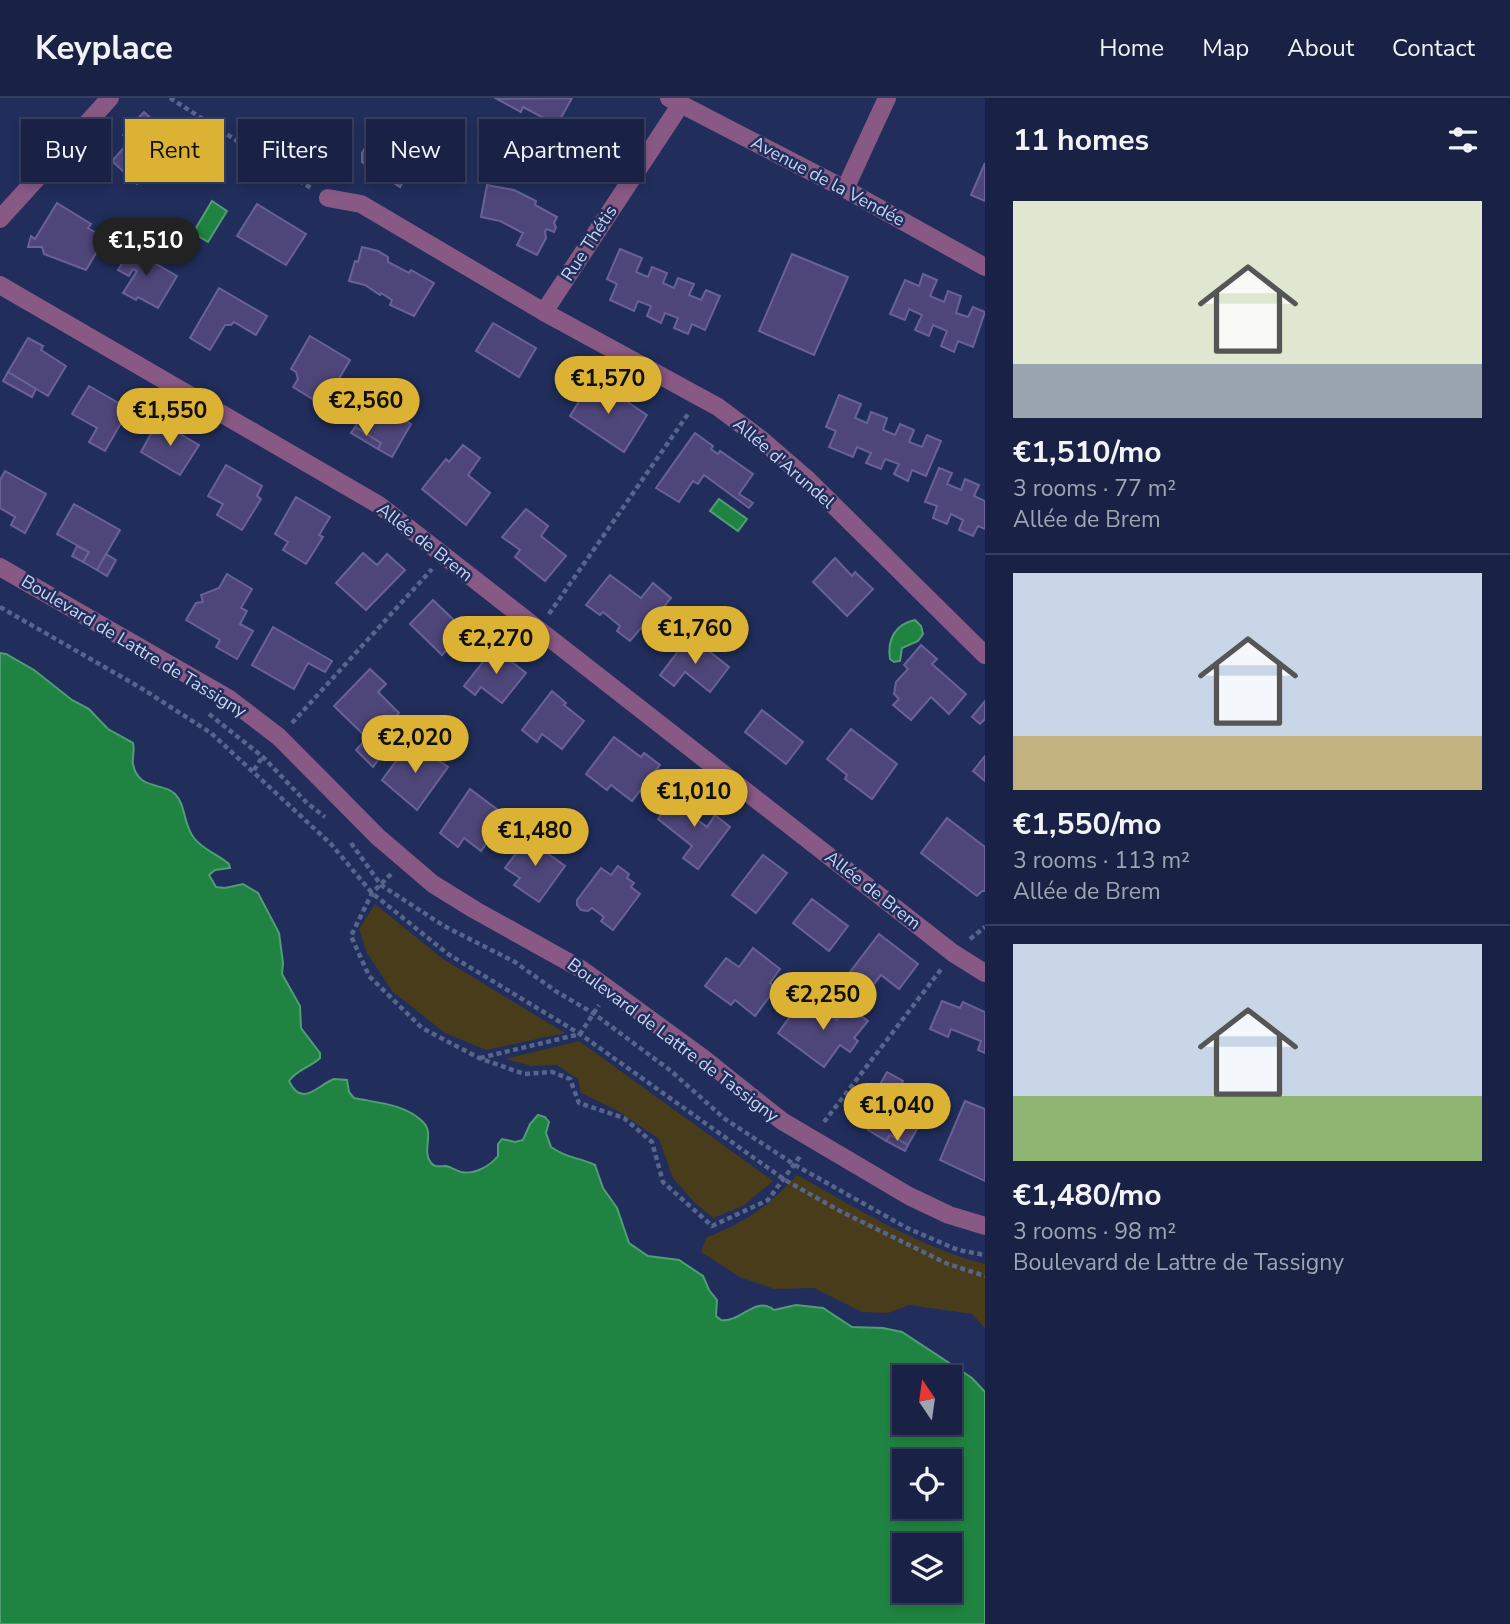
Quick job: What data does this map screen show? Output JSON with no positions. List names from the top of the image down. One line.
{"streets":{"street":["Avenue de la Vendée","Rue Thétis","Allée d'Arundel","Allée de Brem","Boulevard de Lattre de Tassigny"]},"crossings":[["Avenue de la Vendée","Rue Thétis"],["Rue Thétis","Allée d'Arundel"]],"north":"top","page":{"header":"Keyplace","nav":["Home","Map","About","Contact"],"heading":"11 homes","chip":["Buy","Rent","Filters","New","Apartment"],"list":[{"name":"€1,510/mo","note":"3 rooms · 77 m² · Allée de Brem"},{"name":"€1,550/mo","note":"3 rooms · 113 m² · Allée de Brem"},{"name":"€1,480/mo","note":"3 rooms · 98 m² · Boulevard de Lattre de Tassigny"}],"price":["€1,510","€1,570","€2,560","€1,550","€1,760","€2,270","€2,020","€1,010","€1,480","€2,250","€1,040"]}}
